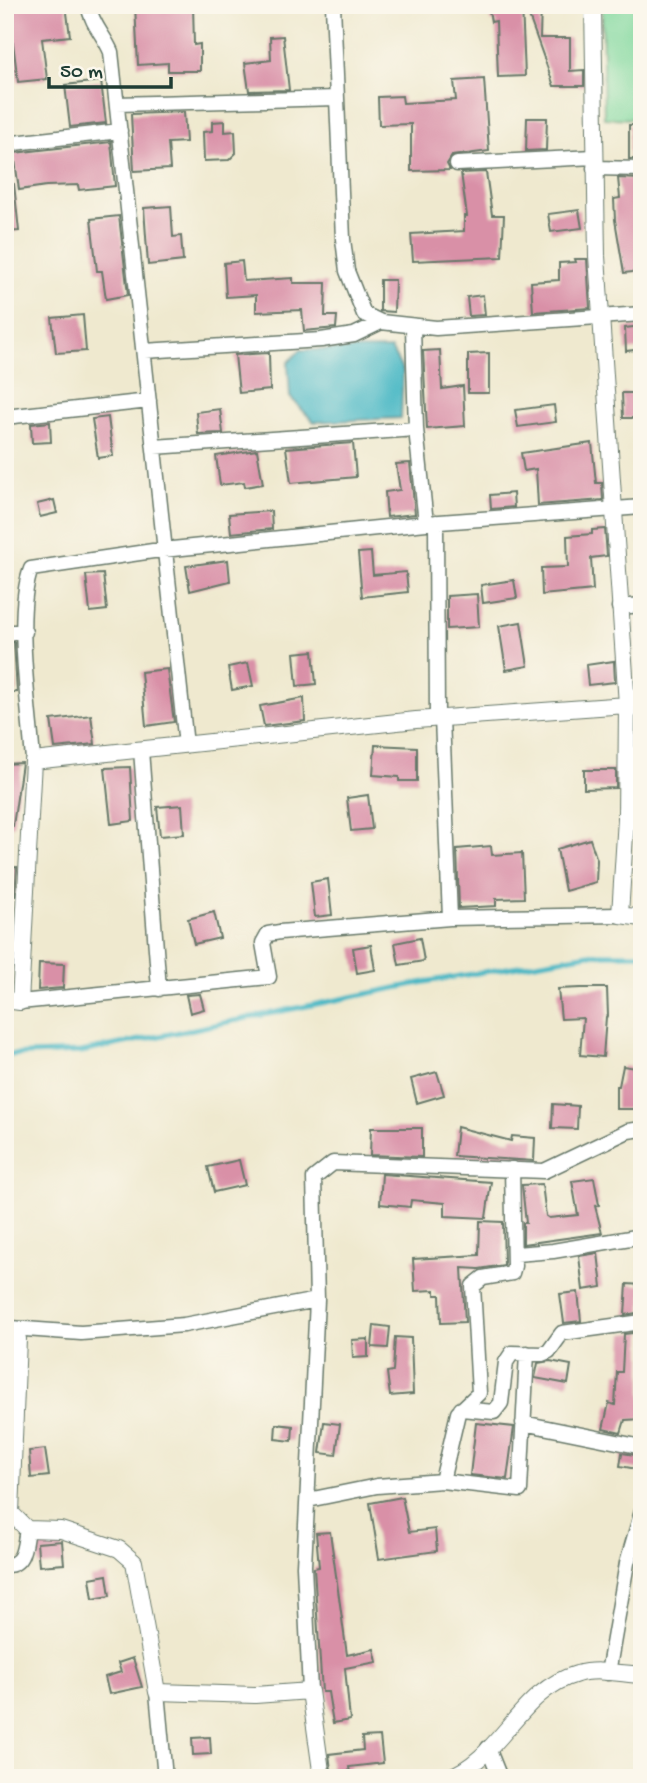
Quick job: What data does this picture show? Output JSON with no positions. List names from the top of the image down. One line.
{"scale_bar":"50 m"}
